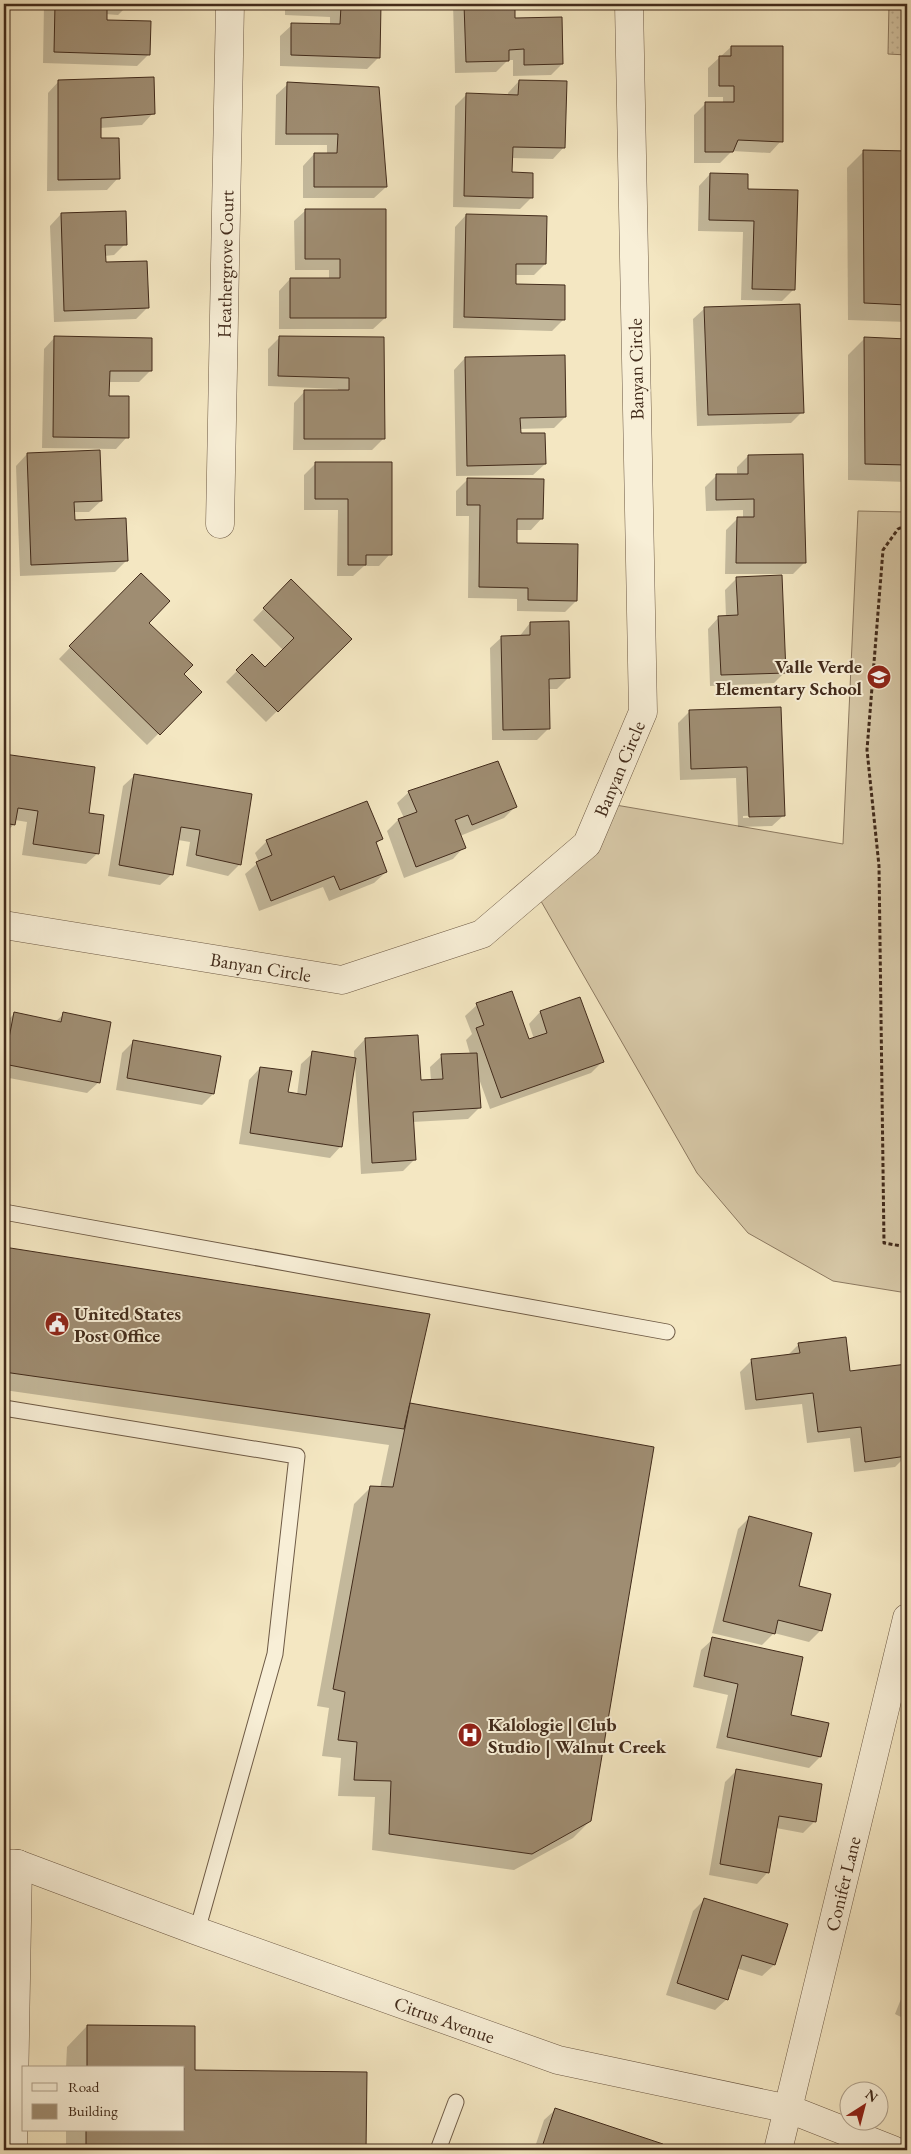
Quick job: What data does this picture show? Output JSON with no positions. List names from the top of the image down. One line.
{"streets":{"street":["Heathergrove Court","Banyan Circle","Conifer Lane","Citrus Avenue"]},"crossings":[["Conifer Lane","Citrus Avenue"]],"places":{"school or university":["Valle Verde Elementary School"],"public building":["United States Post Office"],"hospital":["Kalologie | Club Studio | Walnut Creek"]},"legend":["Road","Building"],"north":"top right"}
